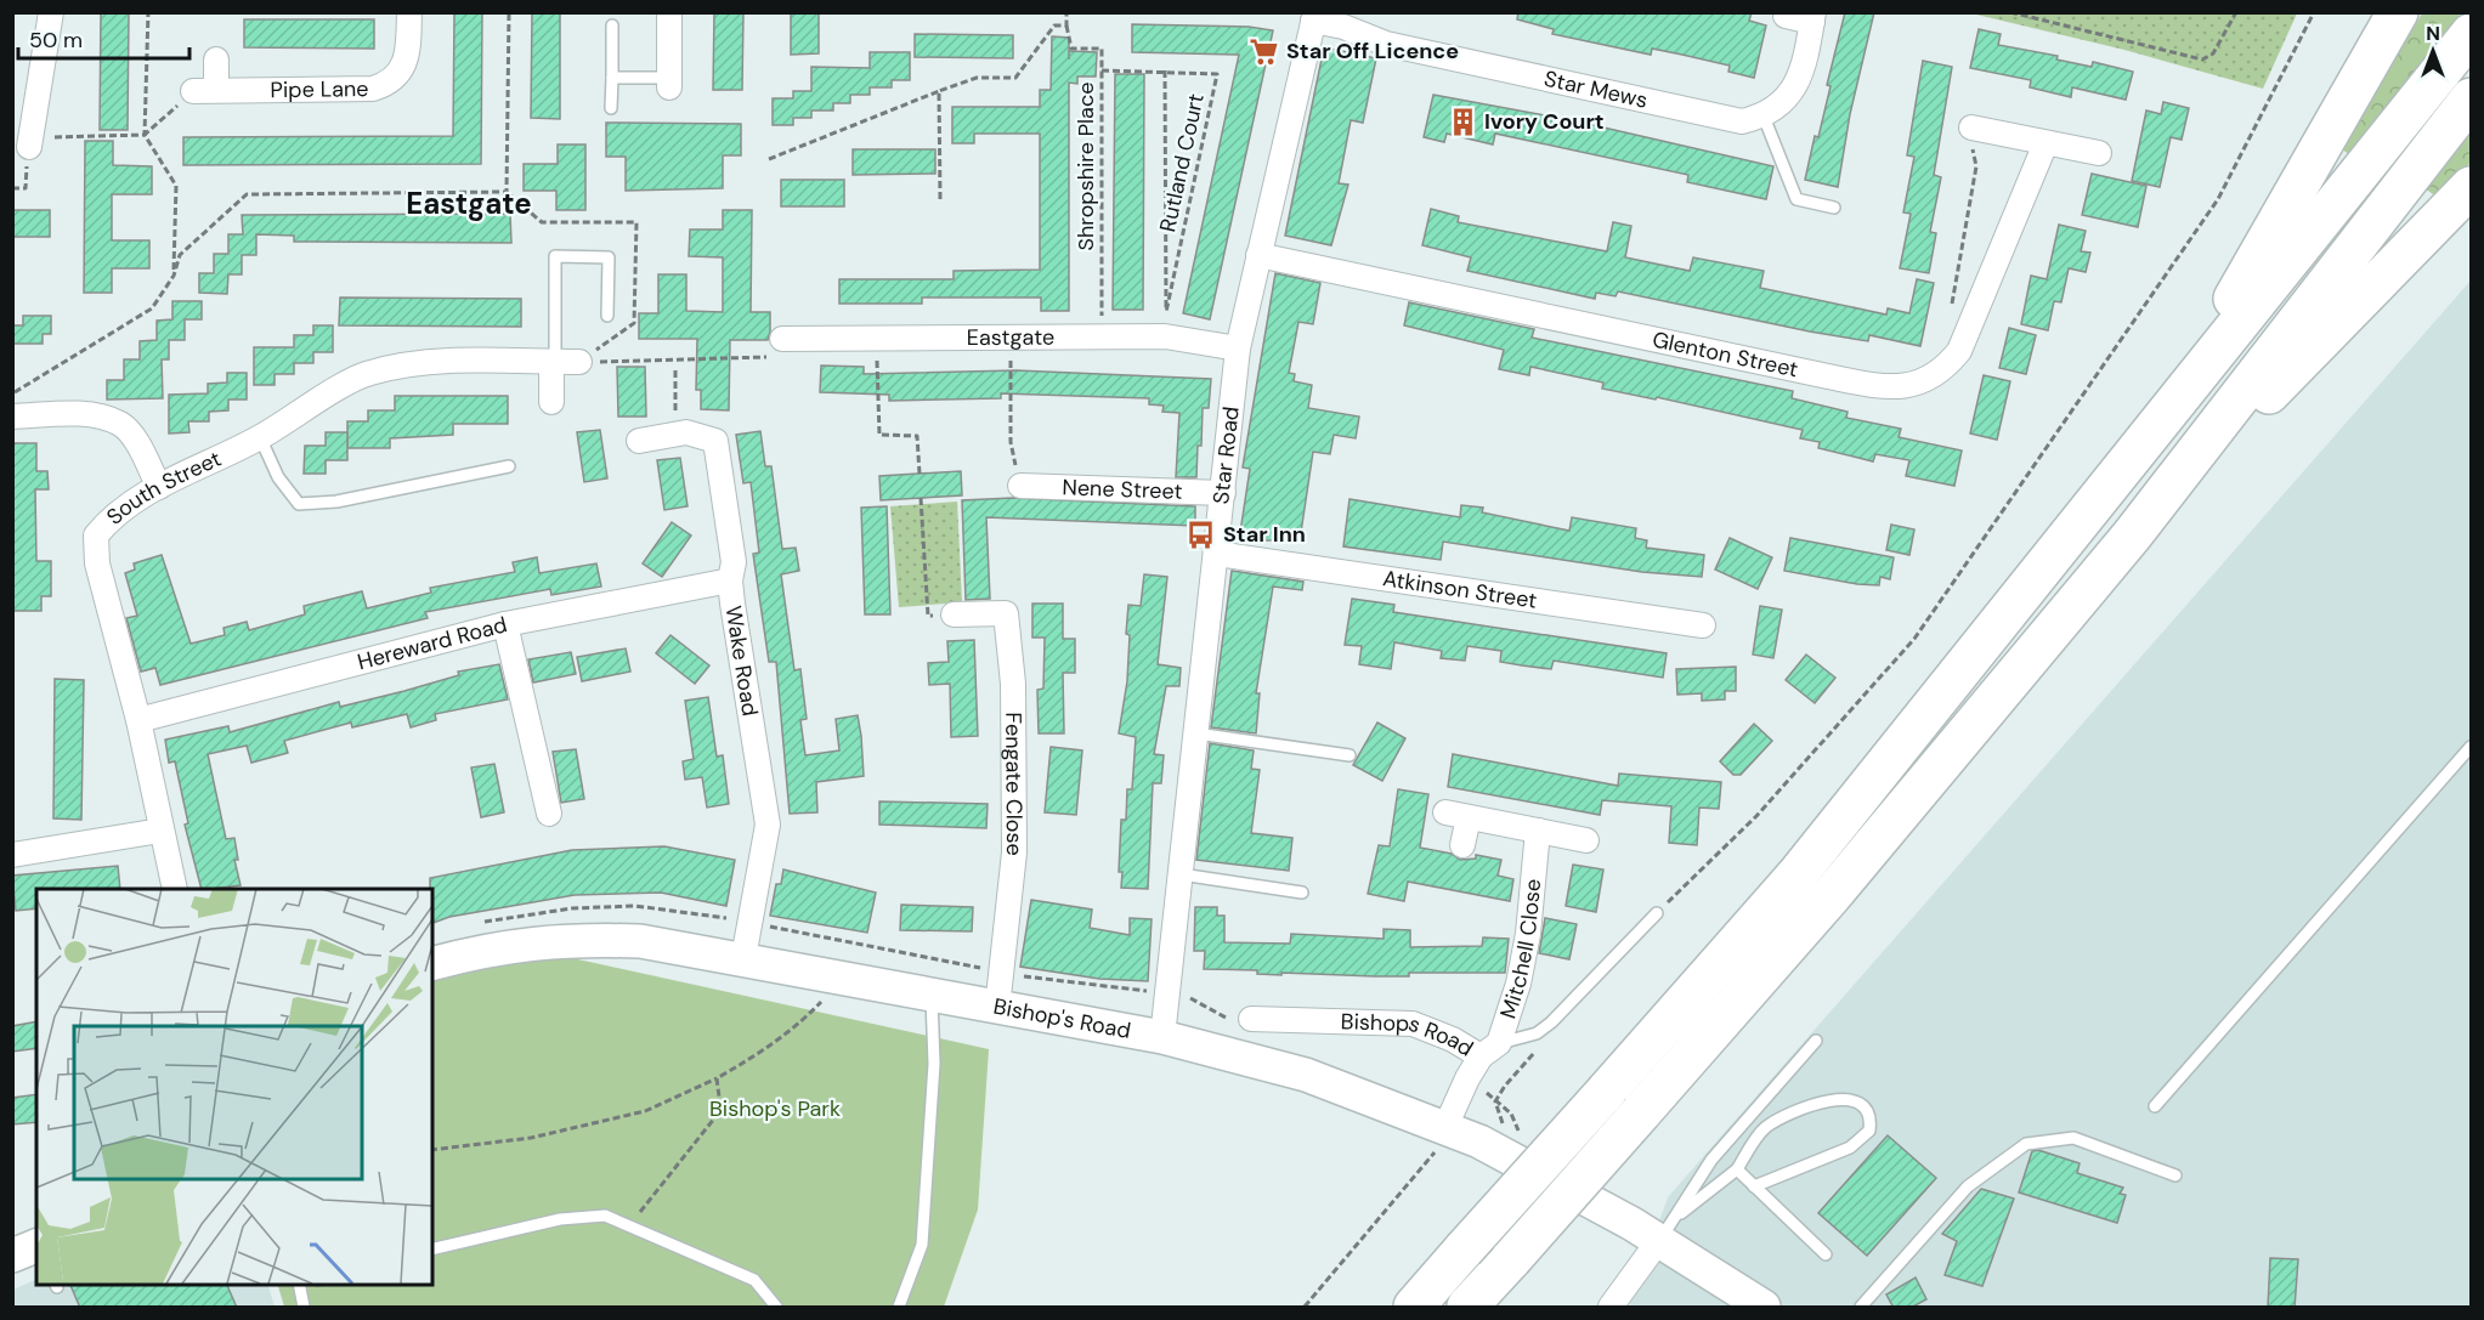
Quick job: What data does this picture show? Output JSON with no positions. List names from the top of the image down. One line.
{"streets":{"street":["Pipe Lane","Star Mews","Eastgate","Glenton Street","Star Road","Nene Street","South Street","Atkinson Street","Hereward Road","Wake Road","Fengate Close","Mitchell Close","Bishop's Road","Bishops Road"],"path":["Rutland Court","Shropshire Place"]},"crossings":[["Star Mews","Star Road"],["Rutland Court","Shropshire Place"],["Rutland Court","Eastgate"],["Shropshire Place","Eastgate"],["Eastgate","Star Road"],["Glenton Street","Star Road"],["Star Road","Nene Street"],["Star Road","Atkinson Street"],["Star Road","Bishop's Road"],["South Street","Hereward Road"],["Hereward Road","Wake Road"],["Wake Road","Bishop's Road"],["Fengate Close","Bishop's Road"],["Mitchell Close","Bishops Road"],["Bishop's Road","Bishops Road"]],"districts":["Eastgate"],"parks":["Bishop's Park"],"places":{"supermarket":["Star Off Licence"],"building":["Ivory Court"],"bus stop":["Star Inn"]},"scale_bar":"50 m","north":"top"}
